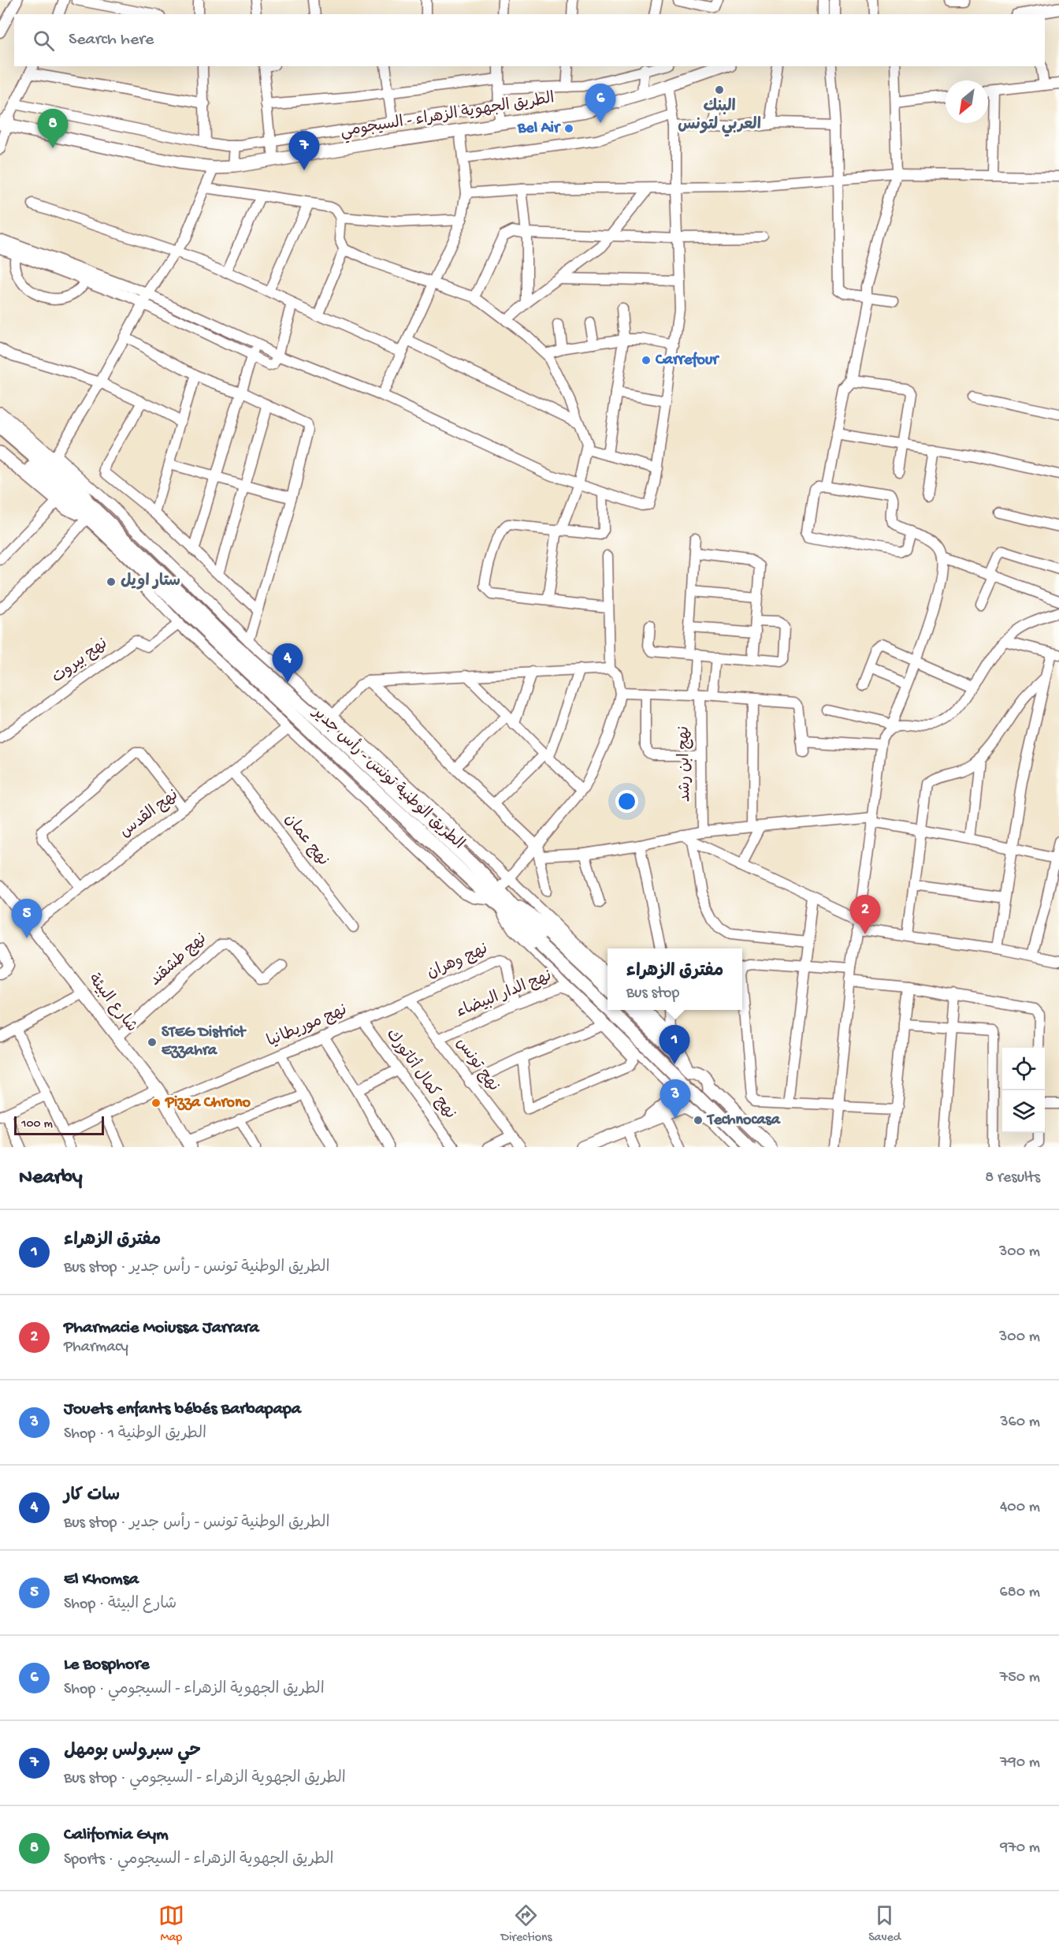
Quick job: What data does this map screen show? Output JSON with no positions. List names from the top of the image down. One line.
{"streets":{"highway":["الطريق الوطنية تونس - رأس جدير"],"main road":["الطريق الجهوية الزهراء - السيجومي","شارع البيئة"],"street":["نهج بيروت","نهج ابن رشد","نهج القدس","نهج عمان","نهج طشقند","نهج وهران","نهج الدار البيضاء","نهج موريطانيا","نهج تونس","نهج كمال أتاتورك"]},"crossings":[["نهج القدس","نهج عمان"],["نهج القدس","شارع البيئة"],["نهج طشقند","شارع البيئة"],["نهج وهران","نهج الدار البيضاء"],["نهج وهران","نهج موريطانيا"],["نهج وهران","نهج تونس"],["نهج الدار البيضاء","نهج تونس"],["شارع البيئة","نهج موريطانيا"],["نهج موريطانيا","نهج تونس"],["نهج موريطانيا","نهج كمال أتاتورك"]],"places":["البنك العربي لتونس","Bel Air","Carrefour","ستار اويل","STEG District Ezzahra","Pizza Chrono","Technocasa"],"scale_bar":"100 m","north":"bottom left","page":{"search":"Search here","pins":["6","8","7","4","2","5","1","3"],"popup":["مفترق الزهراء","Bus stop"],"scale":"100 m","heading":["Nearby","8 results"],"list":[{"mark":"1","name":"مفترق الزهراء","note":"Bus stop · الطريق الوطنية تونس - رأس جدير","value":"300 m"},{"mark":"2","name":"Pharmacie Moiussa Jarrara","note":"Pharmacy","value":"300 m"},{"mark":"3","name":"Jouets enfants bébés Barbapapa","note":"Shop · الطريق الوطنية 1","value":"360 m"},{"mark":"4","name":"سات كار","note":"Bus stop · الطريق الوطنية تونس - رأس جدير","value":"400 m"},{"mark":"5","name":"El Khomsa","note":"Shop · شارع البيئة","value":"680 m"},{"mark":"6","name":"Le Bosphore","note":"Shop · الطريق الجهوية الزهراء - السيجومي","value":"750 m"},{"mark":"7","name":"حي سبرولس بومهل","note":"Bus stop · الطريق الجهوية الزهراء - السيجومي","value":"790 m"},{"mark":"8","name":"California Gym","note":"Sports · الطريق الجهوية الزهراء - السيجومي","value":"970 m"}],"nav":["Map","Directions","Saved"]}}
